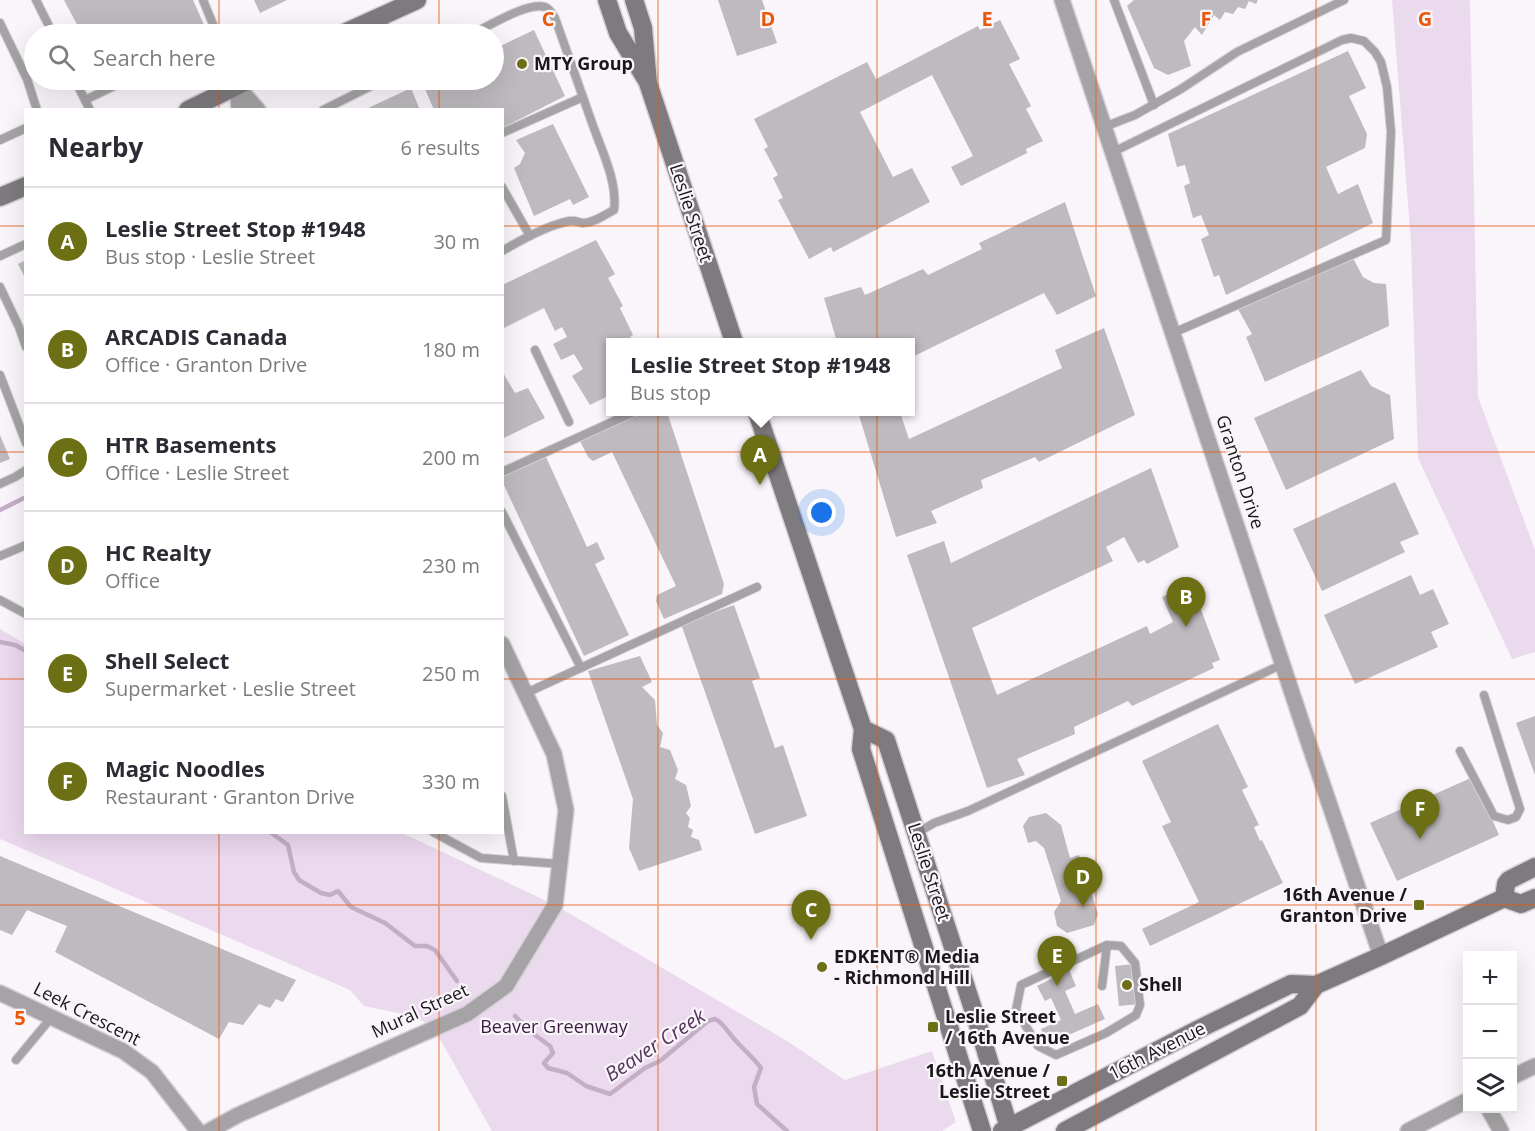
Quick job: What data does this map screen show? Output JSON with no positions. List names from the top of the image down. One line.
{"streets":{"main road":["Leslie Street","16th Avenue"],"street":["Granton Drive","Mural Street","Leek Crescent"]},"crossings":[["Leslie Street","16th Avenue"],["Granton Drive","16th Avenue"]],"water":["Beaver Creek"],"parks":["Beaver Greenway"],"places":{"other":["MTY Group","EDKENT® Media - Richmond Hill","Shell"],"transit":["16th Avenue / Granton Drive","Leslie Street / 16th Avenue","16th Avenue / Leslie Street"]},"page":{"search":"Search here","heading":["Nearby","6 results"],"list":[{"mark":"A","name":"Leslie Street Stop #1948","note":"Bus stop · Leslie Street","value":"30 m"},{"mark":"B","name":"ARCADIS Canada","note":"Office · Granton Drive","value":"180 m"},{"mark":"C","name":"HTR Basements","note":"Office · Leslie Street","value":"200 m"},{"mark":"D","name":"HC Realty","note":"Office","value":"230 m"},{"mark":"E","name":"Shell Select","note":"Supermarket · Leslie Street","value":"250 m"},{"mark":"F","name":"Magic Noodles","note":"Restaurant · Granton Drive","value":"330 m"}],"popup":["Leslie Street Stop #1948","Bus stop"],"pins":["A","B","F","D","C","E"],"map_buttons":["+","−"]},"grid":{"columns":["C","D","E","F","G"],"rows":["5"]}}
